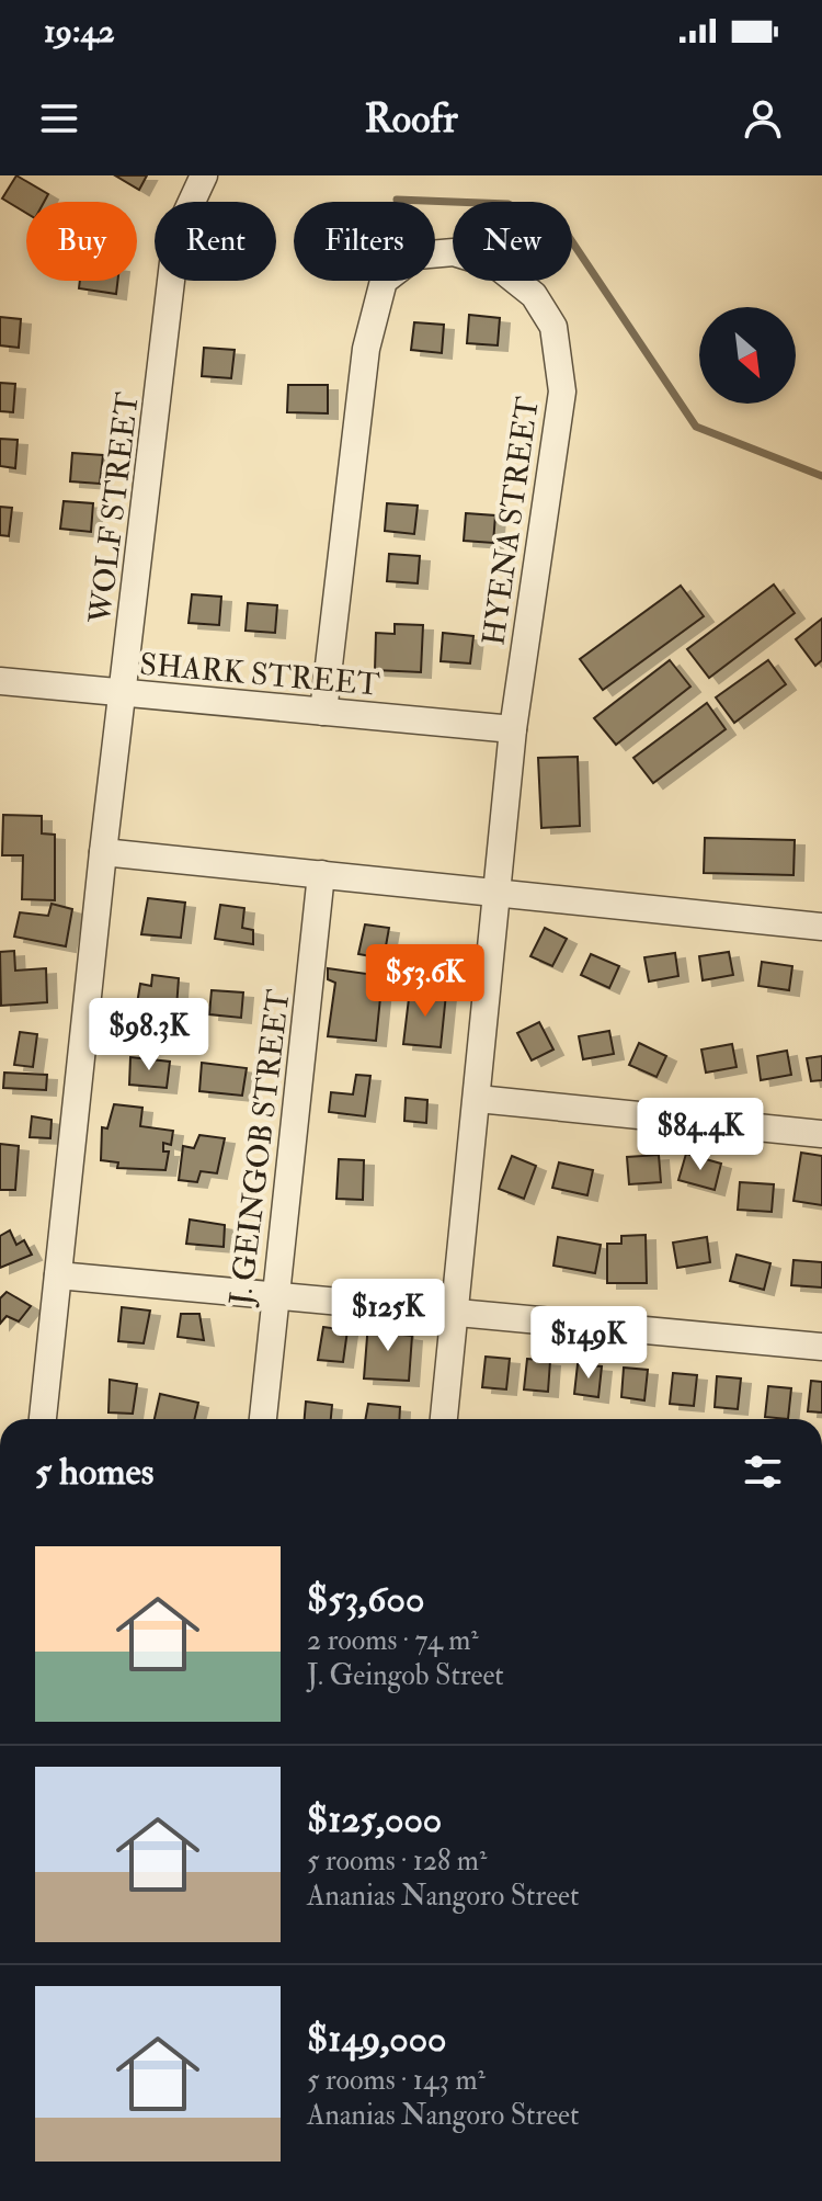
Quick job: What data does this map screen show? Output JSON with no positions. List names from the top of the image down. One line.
{"streets":{"street":["WOLF STREET","HYENA STREET","SHARK STREET","J. GEINGOB STREET"]},"crossings":[["WOLF STREET","SHARK STREET"],["HYENA STREET","SHARK STREET"]],"north":"bottom right","page":{"status":"19:42","header":"Roofr","chip":["Buy","Rent","Filters","New"],"price":["$53.6K","$98.3K","$84.4K","$125K","$149K"],"heading":"5 homes","list":[{"name":"$53,600","note":"2 rooms · 74 m² · J. Geingob Street"},{"name":"$125,000","note":"5 rooms · 128 m² · Ananias Nangoro Street"},{"name":"$149,000","note":"5 rooms · 143 m² · Ananias Nangoro Street"}]}}
